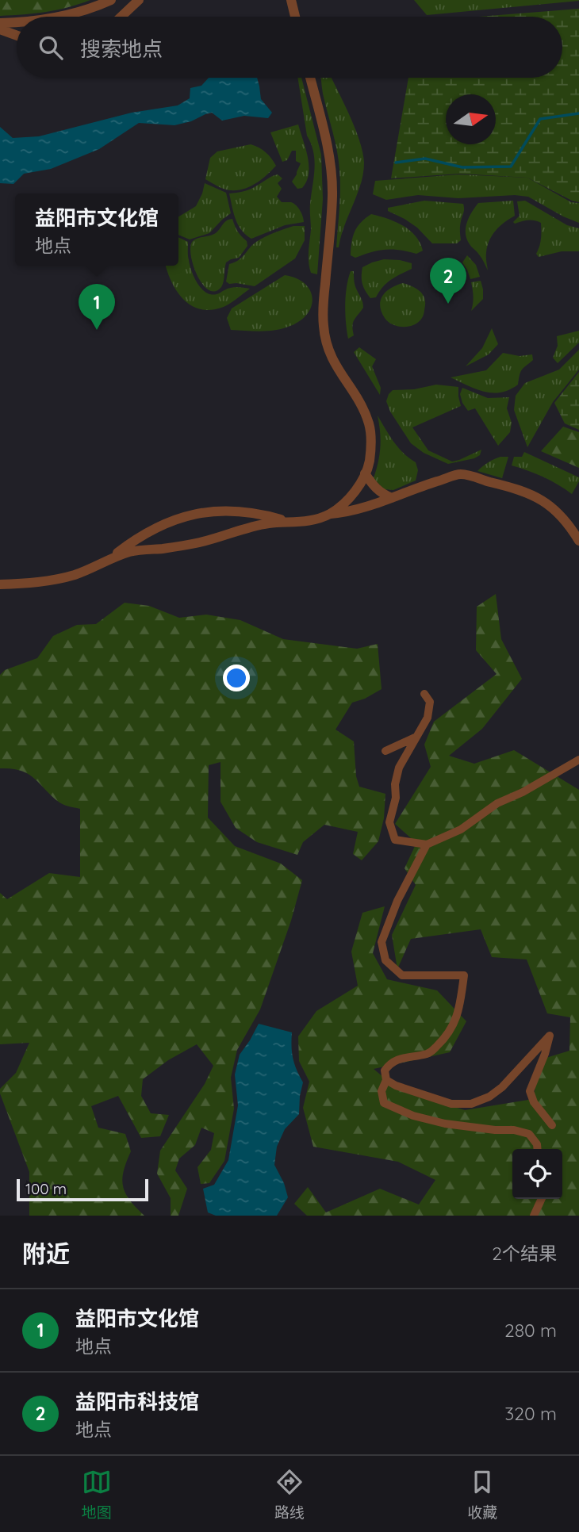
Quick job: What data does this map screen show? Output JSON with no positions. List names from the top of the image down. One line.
{"scale_bar":"100 m","north":"right","page":{"search":"搜索地点","popup":["益阳市文化馆","地点"],"pins":["2","1"],"scale":"100 m","heading":["附近","2个结果"],"list":[{"mark":"1","name":"益阳市文化馆","note":"地点","value":"280 m"},{"mark":"2","name":"益阳市科技馆","note":"地点","value":"320 m"}],"nav":["地图","路线","收藏"]}}
